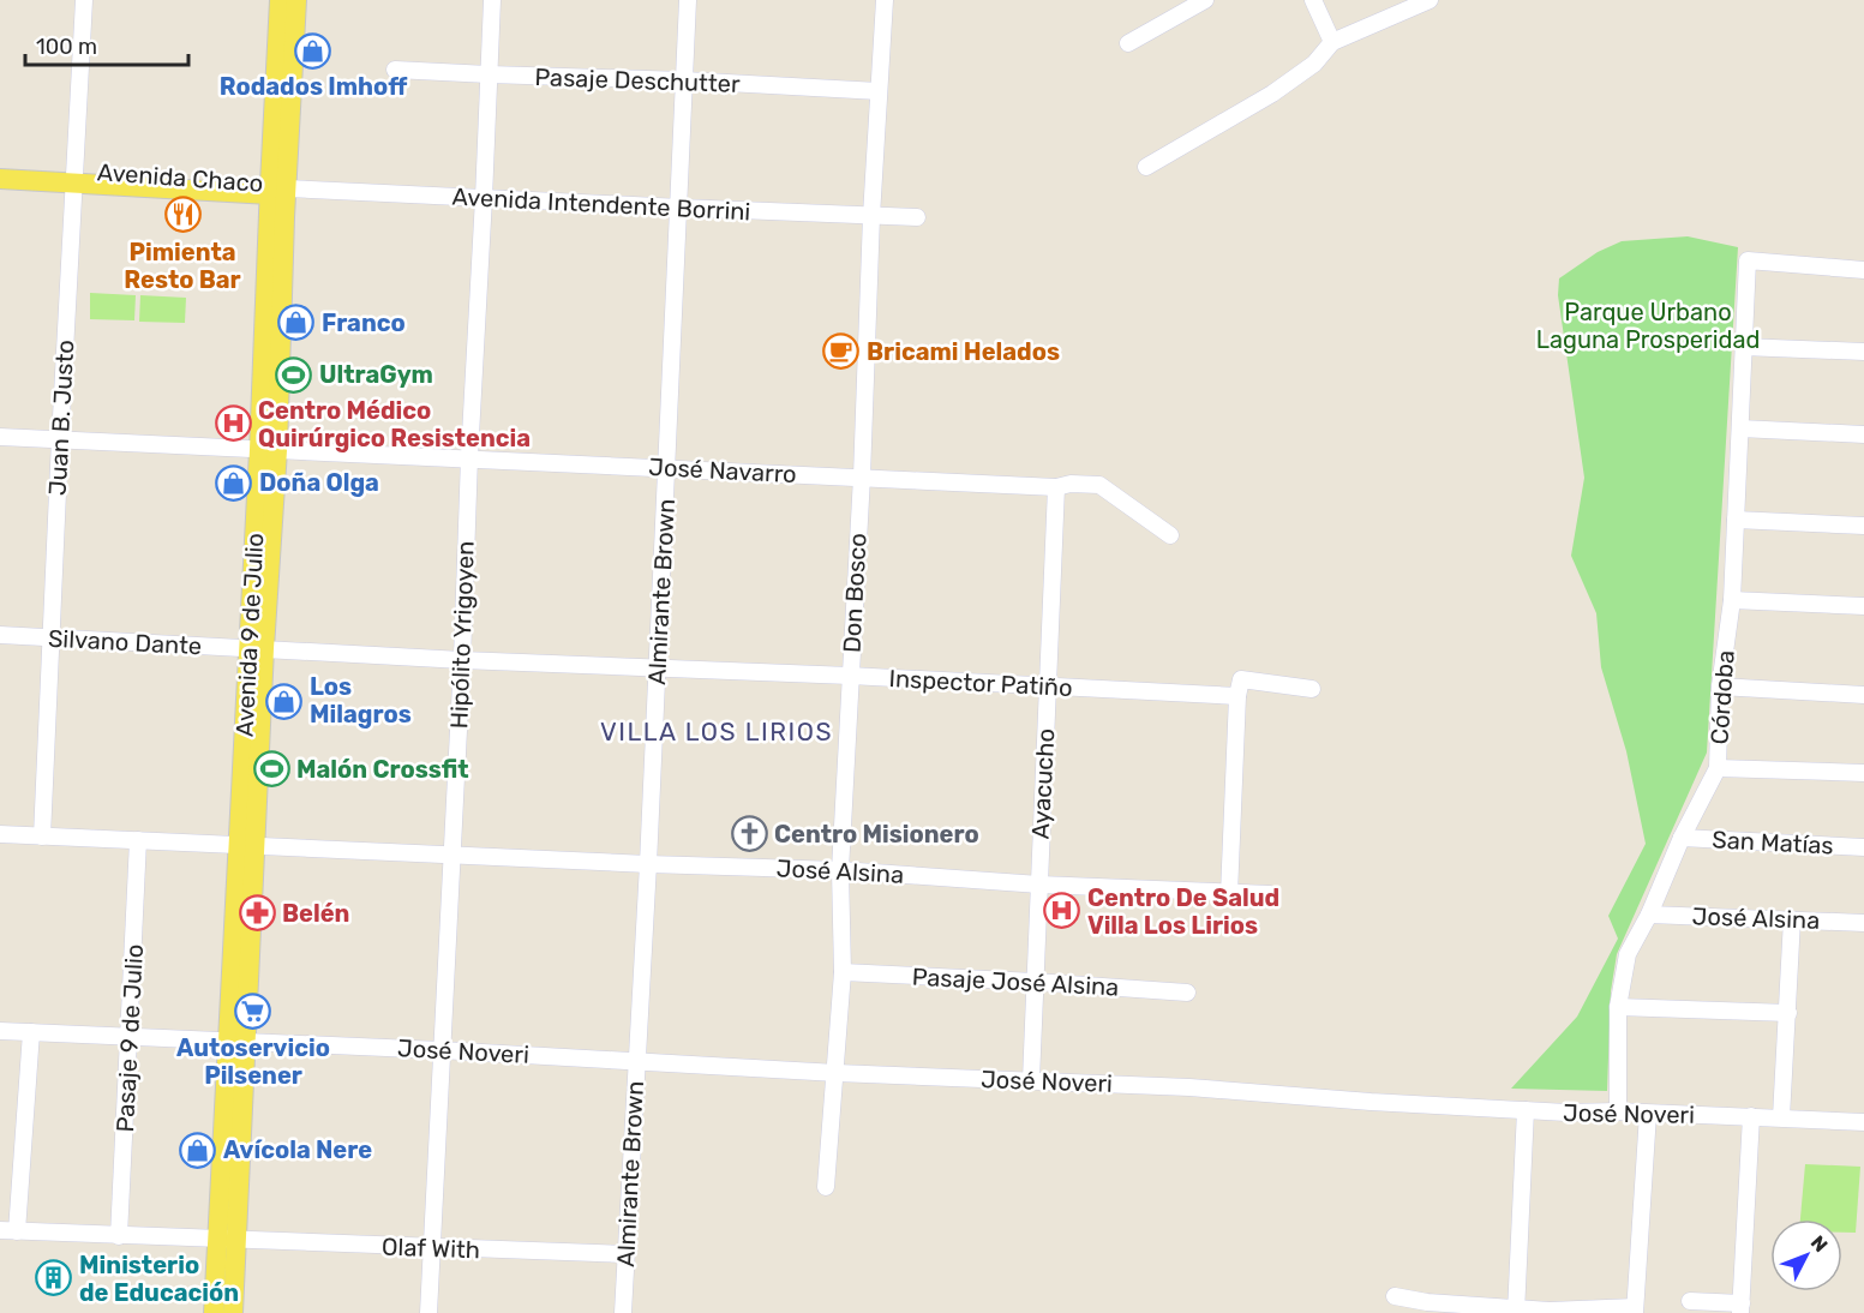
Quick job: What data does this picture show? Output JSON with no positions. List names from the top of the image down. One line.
{"streets":{"main road":["Avenida Chaco","Avenida 9 de Julio"],"street":["Pasaje Deschutter","Avenida Intendente Borrini","Juan B. Justo","José Navarro","Almirante Brown","Don Bosco","Hipólito Yrigoyen","Silvano Dante","Inspector Patiño","Córdoba","Ayacucho","San Matías","José Alsina","Pasaje José Alsina","Pasaje 9 de Julio","José Noveri","Olaf With"]},"crossings":[["Pasaje Deschutter","Almirante Brown"],["Pasaje Deschutter","Don Bosco"],["Pasaje Deschutter","Hipólito Yrigoyen"],["Avenida Chaco","Avenida Intendente Borrini"],["Avenida Chaco","Juan B. Justo"],["Avenida Chaco","Avenida 9 de Julio"],["Avenida Intendente Borrini","Almirante Brown"],["Avenida Intendente Borrini","Don Bosco"],["Avenida Intendente Borrini","Avenida 9 de Julio"],["Avenida Intendente Borrini","Hipólito Yrigoyen"],["Juan B. Justo","José Navarro"],["Juan B. Justo","Silvano Dante"],["Juan B. Justo","José Alsina"],["José Navarro","Almirante Brown"],["José Navarro","Don Bosco"],["José Navarro","Avenida 9 de Julio"],["José Navarro","Hipólito Yrigoyen"],["José Navarro","Ayacucho"],["Almirante Brown","Inspector Patiño"],["Almirante Brown","José Alsina"],["Almirante Brown","José Noveri"],["Almirante Brown","Olaf With"],["Don Bosco","Inspector Patiño"],["Don Bosco","José Alsina"],["Don Bosco","Pasaje José Alsina"],["Don Bosco","José Noveri"],["Avenida 9 de Julio","Silvano Dante"],["Avenida 9 de Julio","Inspector Patiño"],["Avenida 9 de Julio","José Alsina"],["Avenida 9 de Julio","José Noveri"],["Avenida 9 de Julio","Olaf With"],["Hipólito Yrigoyen","Inspector Patiño"],["Hipólito Yrigoyen","José Alsina"],["Hipólito Yrigoyen","José Noveri"],["Hipólito Yrigoyen","Olaf With"],["Silvano Dante","Inspector Patiño"],["Inspector Patiño","Ayacucho"],["Córdoba","San Matías"],["Córdoba","José Alsina"],["Córdoba","José Noveri"],["Ayacucho","José Alsina"],["Ayacucho","Pasaje José Alsina"],["Ayacucho","José Noveri"],["José Alsina","Pasaje 9 de Julio"],["Pasaje 9 de Julio","José Noveri"],["Pasaje 9 de Julio","Olaf With"]],"districts":["VILLA LOS LIRIOS"],"parks":["Parque Urbano Laguna Prosperidad"],"places":{"shop":["Rodados Imhoff","Franco","Doña Olga","Los Milagros","Avícola Nere"],"restaurant":["Pimienta Resto Bar"],"cafe":["Bricami Helados"],"sports":["UltraGym","Malón Crossfit"],"hospital":["Centro Médico Quirúrgico Resistencia","Centro De Salud Villa Los Lirios"],"church":["Centro Misionero"],"pharmacy":["Belén"],"supermarket":["Autoservicio Pilsener"],"building":["Ministerio de Educación"]},"scale_bar":"100 m","north":"top right"}
